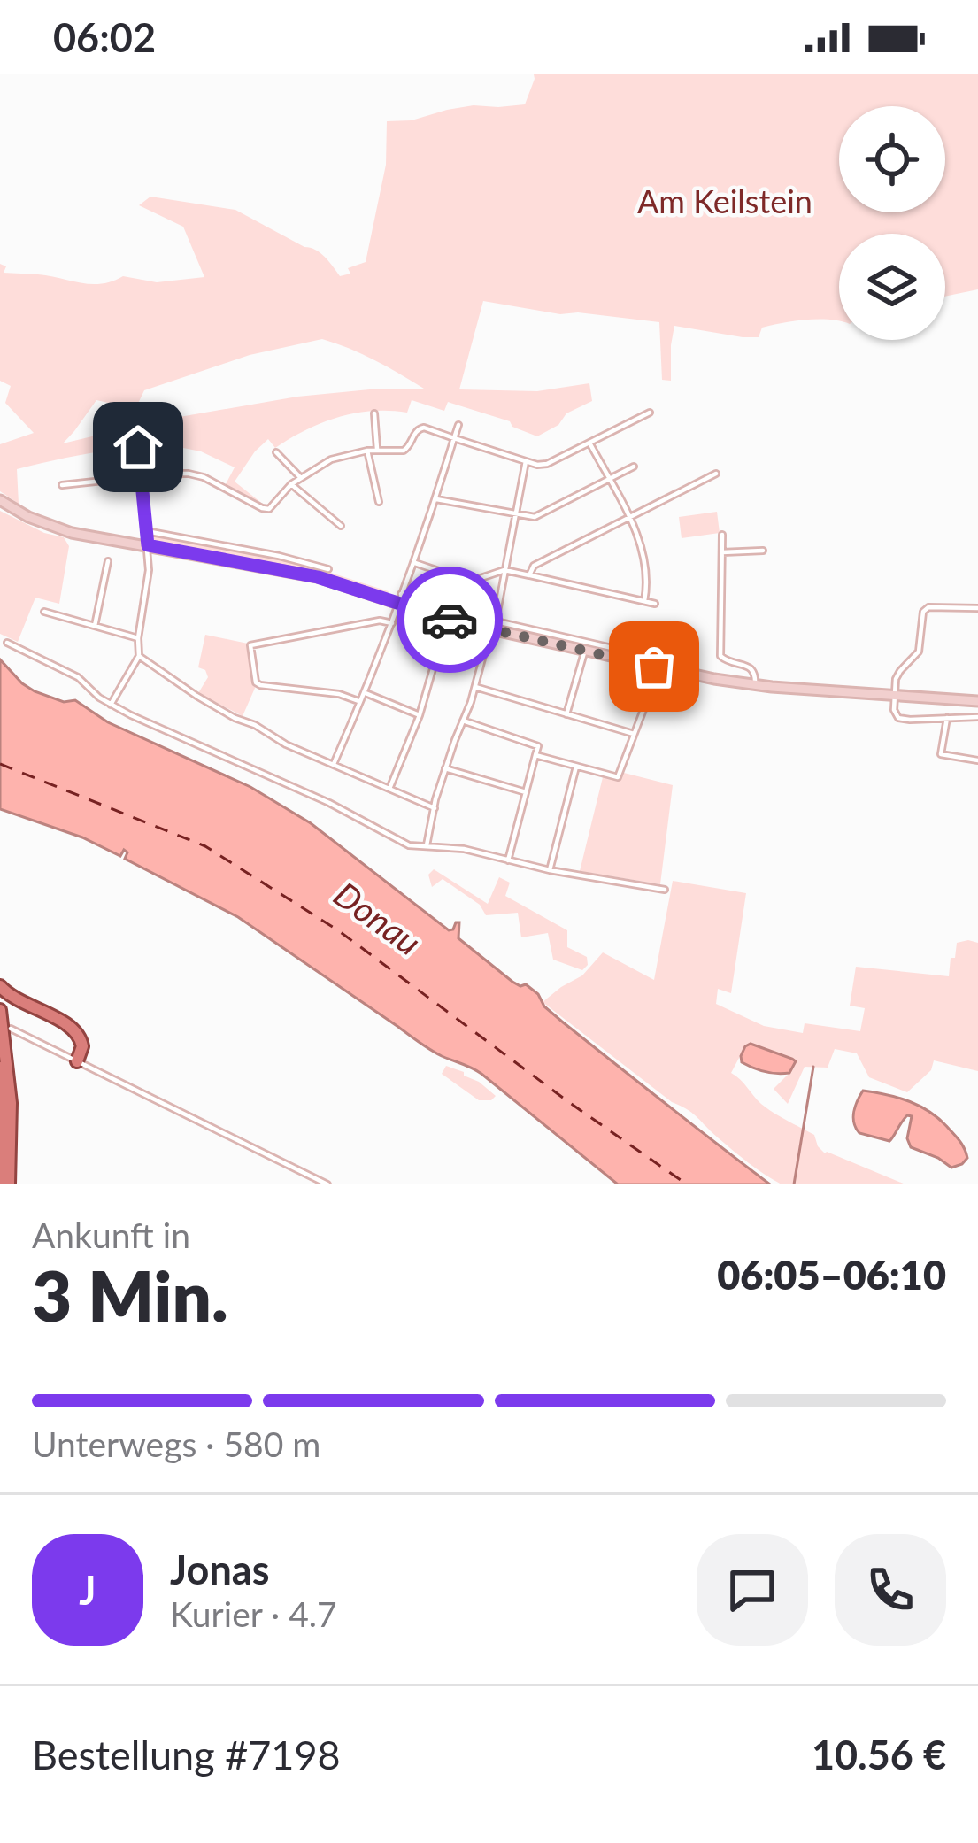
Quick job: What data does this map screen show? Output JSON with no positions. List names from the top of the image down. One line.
{"water":["Donau"],"parks":["Am Keilstein"],"page":{"status":"06:02","heading":["3 Min.","Ankunft in","06:05–06:10"],"panel":["Jonas","Kurier · 4.7","Bestellung #7198","10.56 €"],"bar":"Unterwegs · 580 m","round":"J"}}
